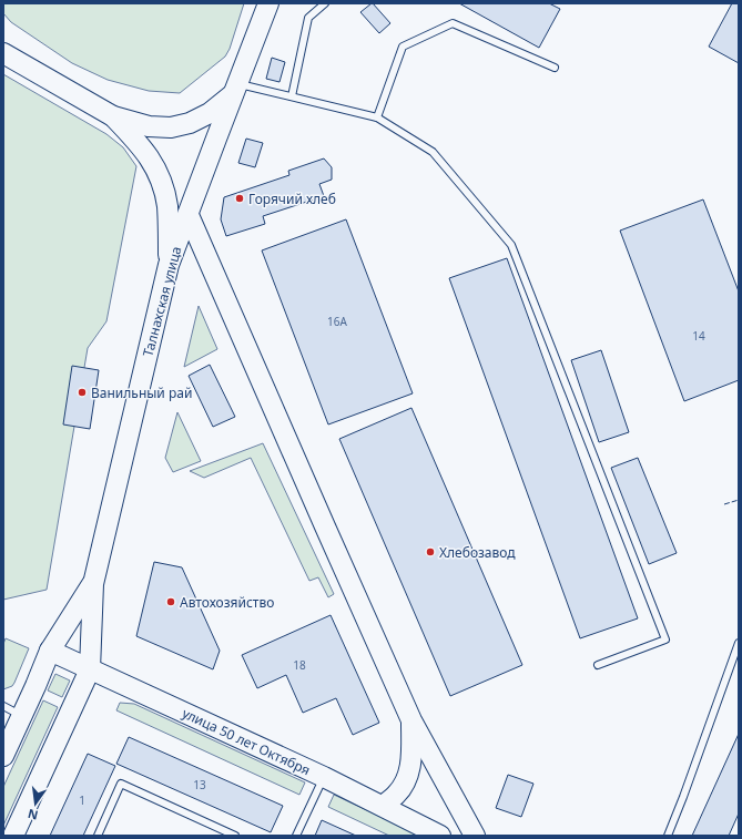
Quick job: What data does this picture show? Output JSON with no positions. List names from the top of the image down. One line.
{"streets":{"main road":["Талнахская улица","улица 50 лет Октября"]},"crossings":[["Талнахская улица","улица 50 лет Октября"]],"places":["Горячий хлеб","Ванильный рай","Хлебозавод","Автохозяйство"],"house_numbers":["16А","14","18","13","1"],"north":"bottom"}
